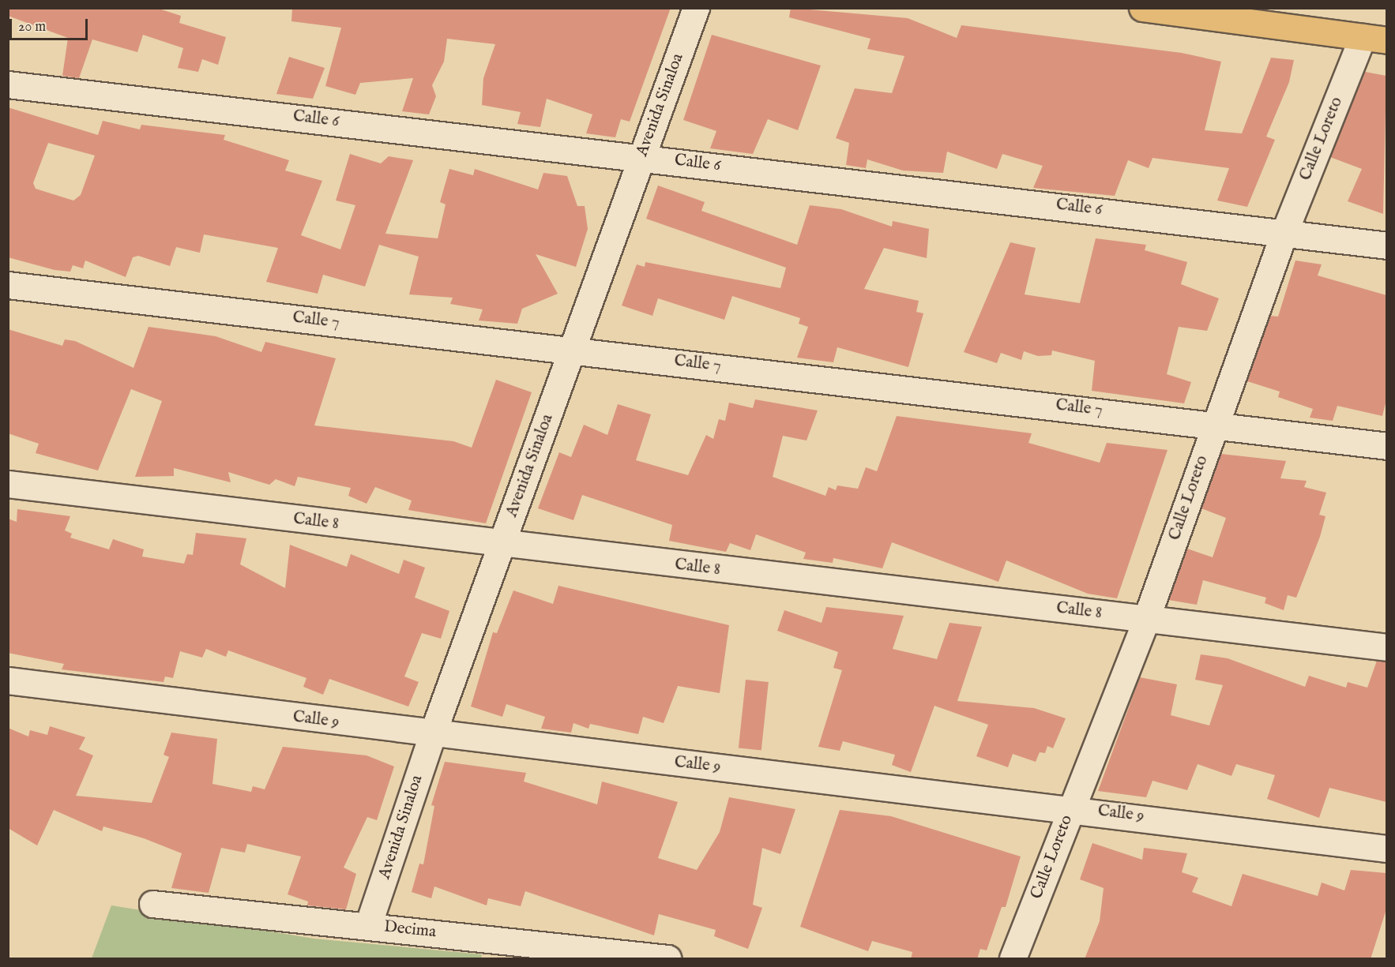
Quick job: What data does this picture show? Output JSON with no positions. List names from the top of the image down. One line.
{"streets":{"street":["Avenida Sinaloa","Calle 6","Calle Loreto","Calle 7","Calle 8","Calle 9","Decima"]},"crossings":[["Avenida Sinaloa","Calle 6"],["Avenida Sinaloa","Calle 7"],["Avenida Sinaloa","Calle 8"],["Avenida Sinaloa","Calle 9"],["Avenida Sinaloa","Decima"],["Calle 6","Calle Loreto"],["Calle Loreto","Calle 7"],["Calle Loreto","Calle 8"],["Calle Loreto","Calle 9"]],"scale_bar":"20 m"}
